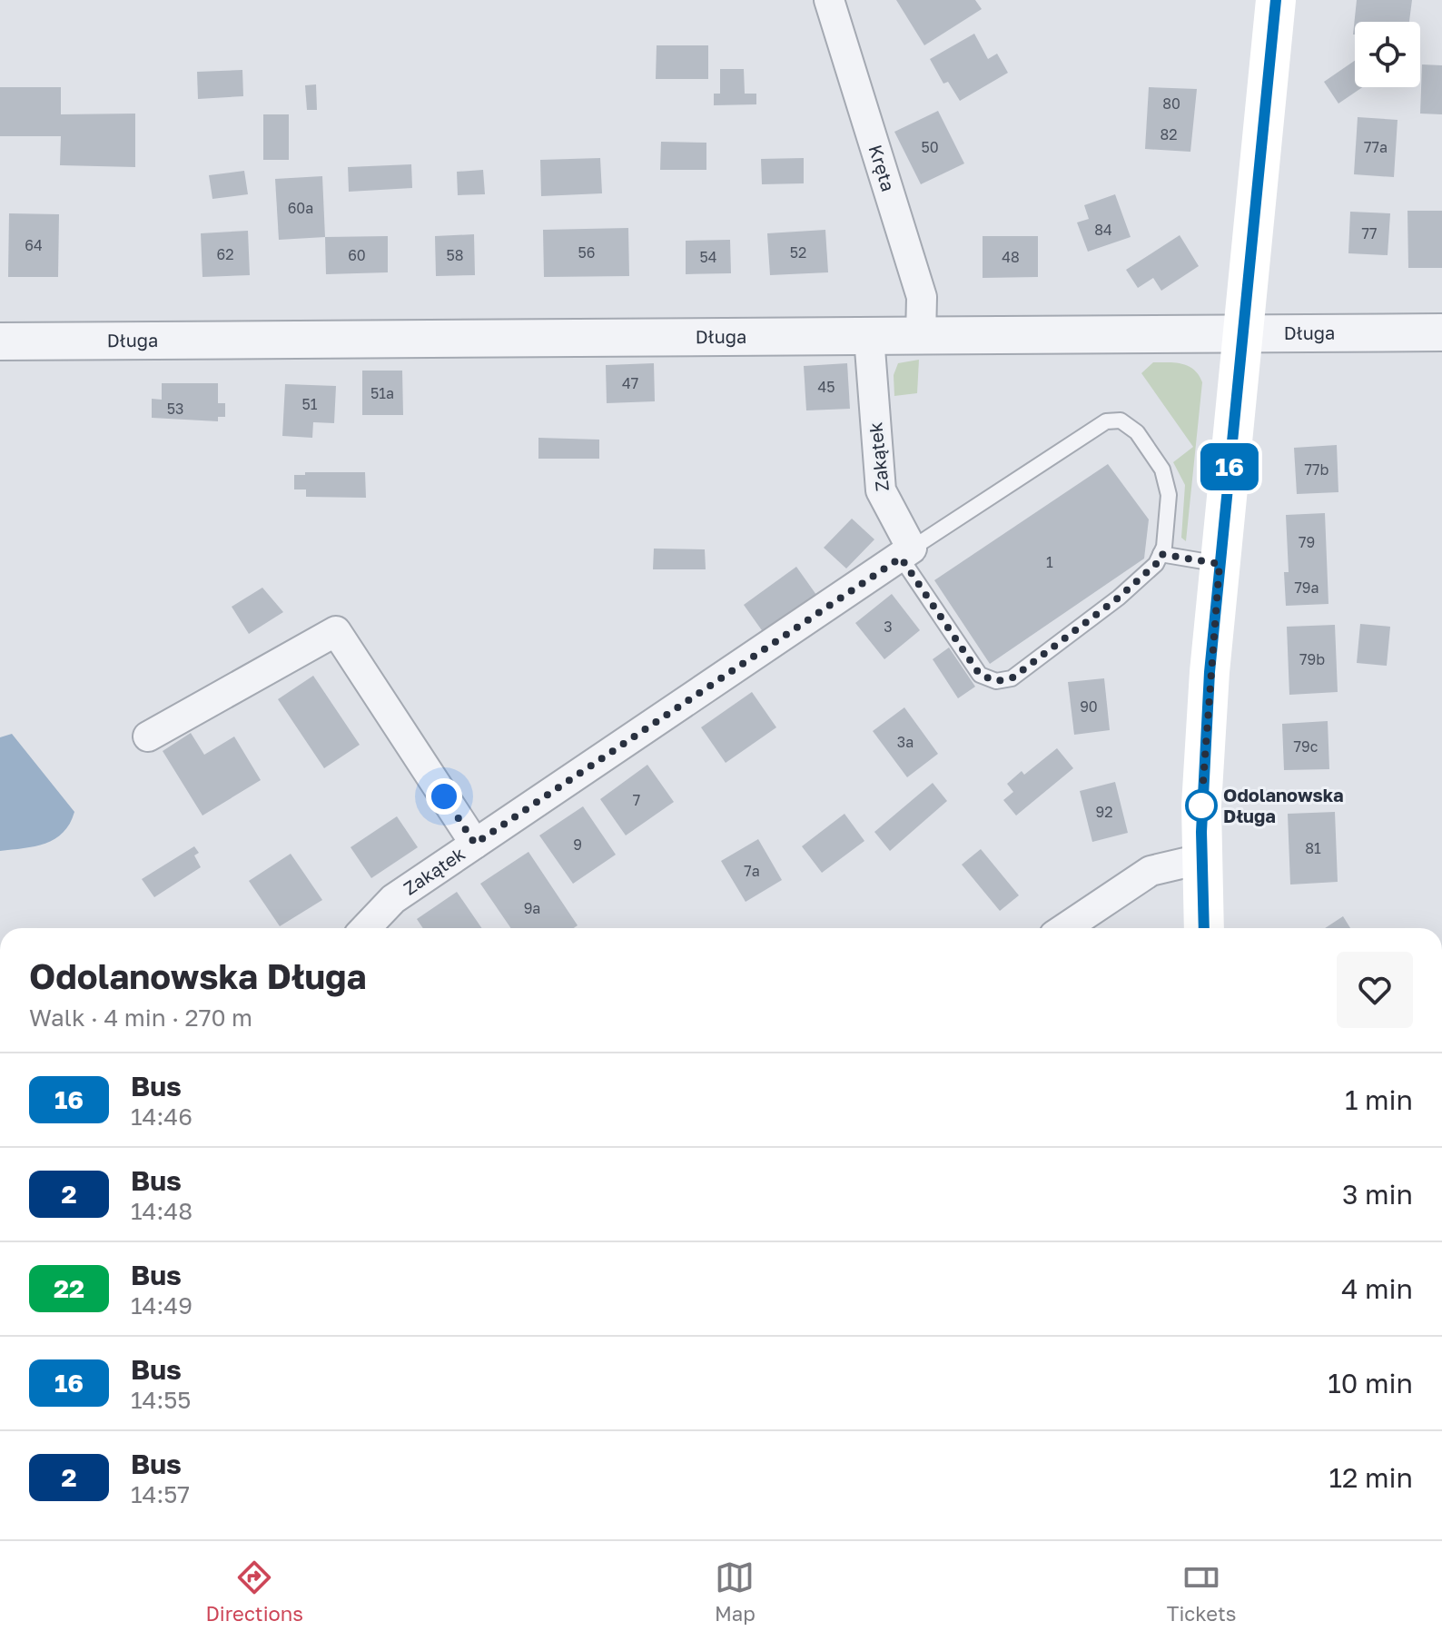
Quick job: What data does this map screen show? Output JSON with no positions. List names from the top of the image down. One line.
{"streets":{"street":["Kręta","Długa","Zakątek"]},"crossings":[["Kręta","Długa"],["Długa","Zakątek"]],"places":["Odolanowska Długa"],"lines":["bus line 16"],"house_numbers":["80","82","50","77a","60a","84","77","64","56","52","62","60","58","54","48","47","45","51a","51","53","77b","79","1","79a","3","79b","90","3a","79c","7","92","9","81","7a","9a"],"page":{"on_map":"16","heading":["Odolanowska Długa","Walk · 4 min · 270 m"],"list":[{"mark":"16","name":"Bus","note":"14:46","value":"1 min"},{"mark":"2","name":"Bus","note":"14:48","value":"3 min"},{"mark":"22","name":"Bus","note":"14:49","value":"4 min"},{"mark":"16","name":"Bus","note":"14:55","value":"10 min"},{"mark":"2","name":"Bus","note":"14:57","value":"12 min"}],"tabs":["Directions","Map","Tickets"]}}
